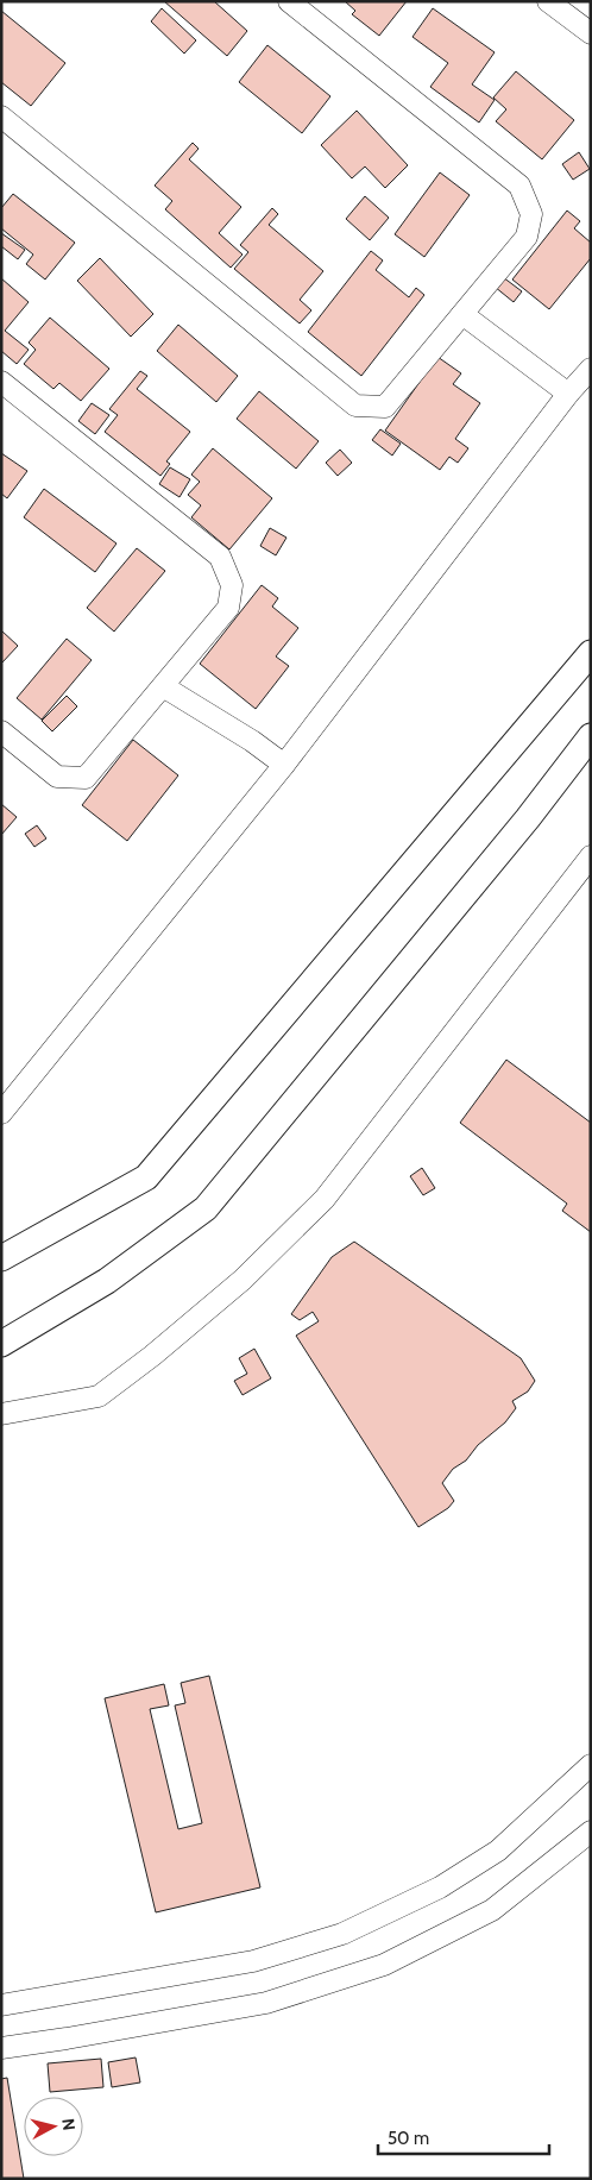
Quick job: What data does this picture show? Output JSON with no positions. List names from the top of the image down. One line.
{"scale_bar":"50 m","north":"right"}
